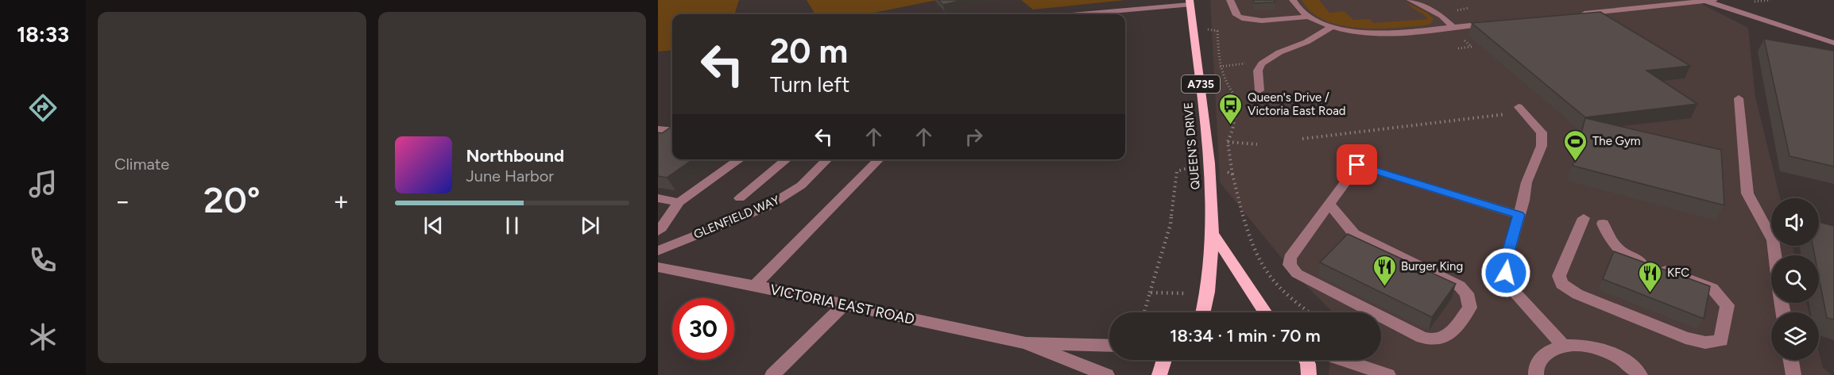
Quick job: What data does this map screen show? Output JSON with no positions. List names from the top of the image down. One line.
{"streets":{"main road":["A735","QUEEN'S DRIVE"],"street":["GLENFIELD WAY","VICTORIA EAST ROAD"]},"places":{"bus stop":["Queen's Drive / Victoria East Road"],"sports":["The Gym"],"restaurant":["Burger King","KFC"]},"page":{"tabs":"18:33","tile":"Climate","turn":["20 m","Turn left"],"song":["Northbound","June Harbor"],"heat":["−","20°","+"],"limit":"30","trip":"18:34 · 1 min · 70 m"}}
